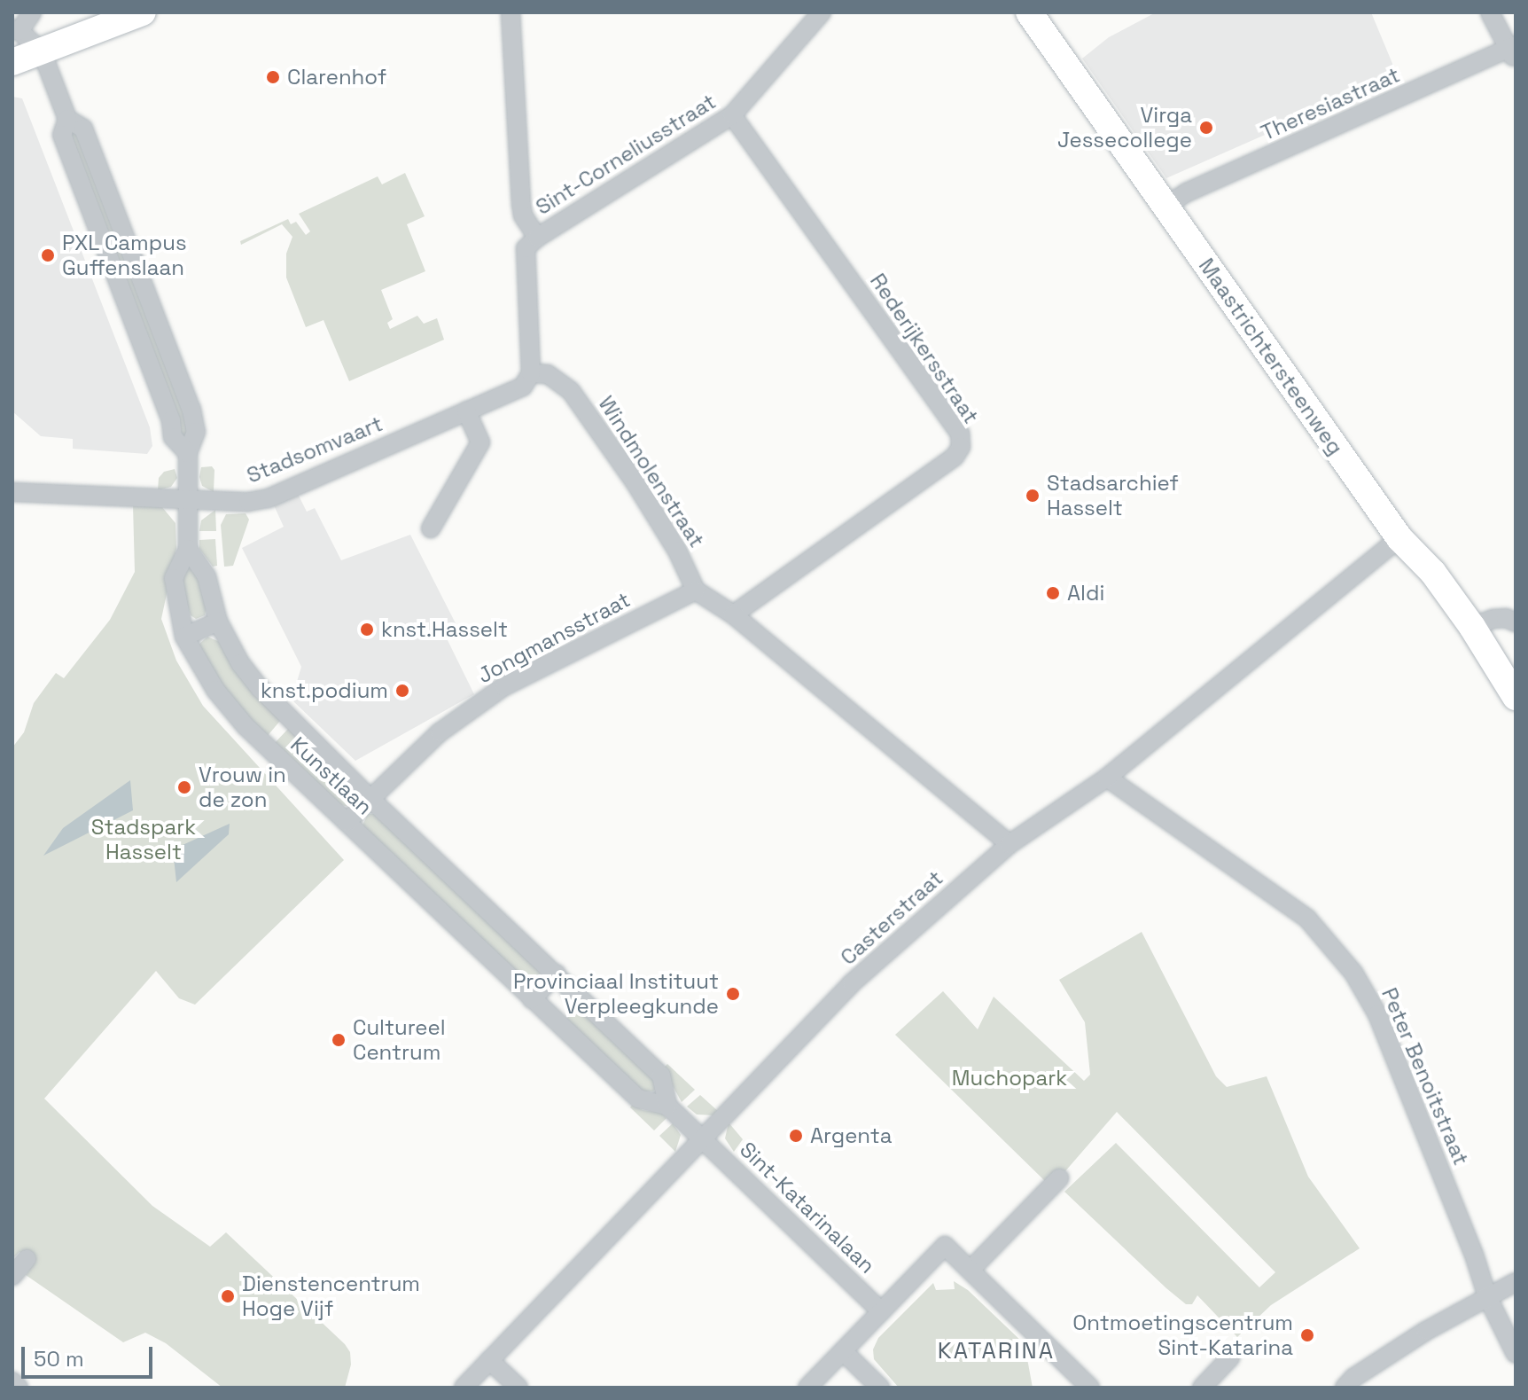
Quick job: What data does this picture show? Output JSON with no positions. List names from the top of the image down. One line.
{"streets":{"main road":["Maastrichtersteenweg"],"street":["Theresiastraat","Sint-Corneliusstraat","Rederijkersstraat","Stadsomvaart","Windmolenstraat","Jongmansstraat","Kunstlaan","Casterstraat","Peter Benoitstraat","Sint-Katarinalaan"]},"crossings":[["Theresiastraat","Maastrichtersteenweg"],["Sint-Corneliusstraat","Rederijkersstraat"],["Maastrichtersteenweg","Casterstraat"],["Stadsomvaart","Windmolenstraat"],["Stadsomvaart","Kunstlaan"],["Windmolenstraat","Jongmansstraat"],["Jongmansstraat","Kunstlaan"],["Kunstlaan","Casterstraat"],["Kunstlaan","Sint-Katarinalaan"],["Casterstraat","Peter Benoitstraat"],["Casterstraat","Sint-Katarinalaan"]],"districts":["KATARINA"],"parks":["Stadspark Hasselt","Muchopark"],"places":["Clarenhof","Virga Jessecollege","PXL Campus Guffenslaan","Stadsarchief Hasselt","Aldi","knst.Hasselt","knst.podium","Vrouw in de zon","Provinciaal Instituut Verpleegkunde","Cultureel Centrum","Argenta","Dienstencentrum Hoge Vijf","Ontmoetingscentrum Sint-Katarina"],"scale_bar":"50 m"}
